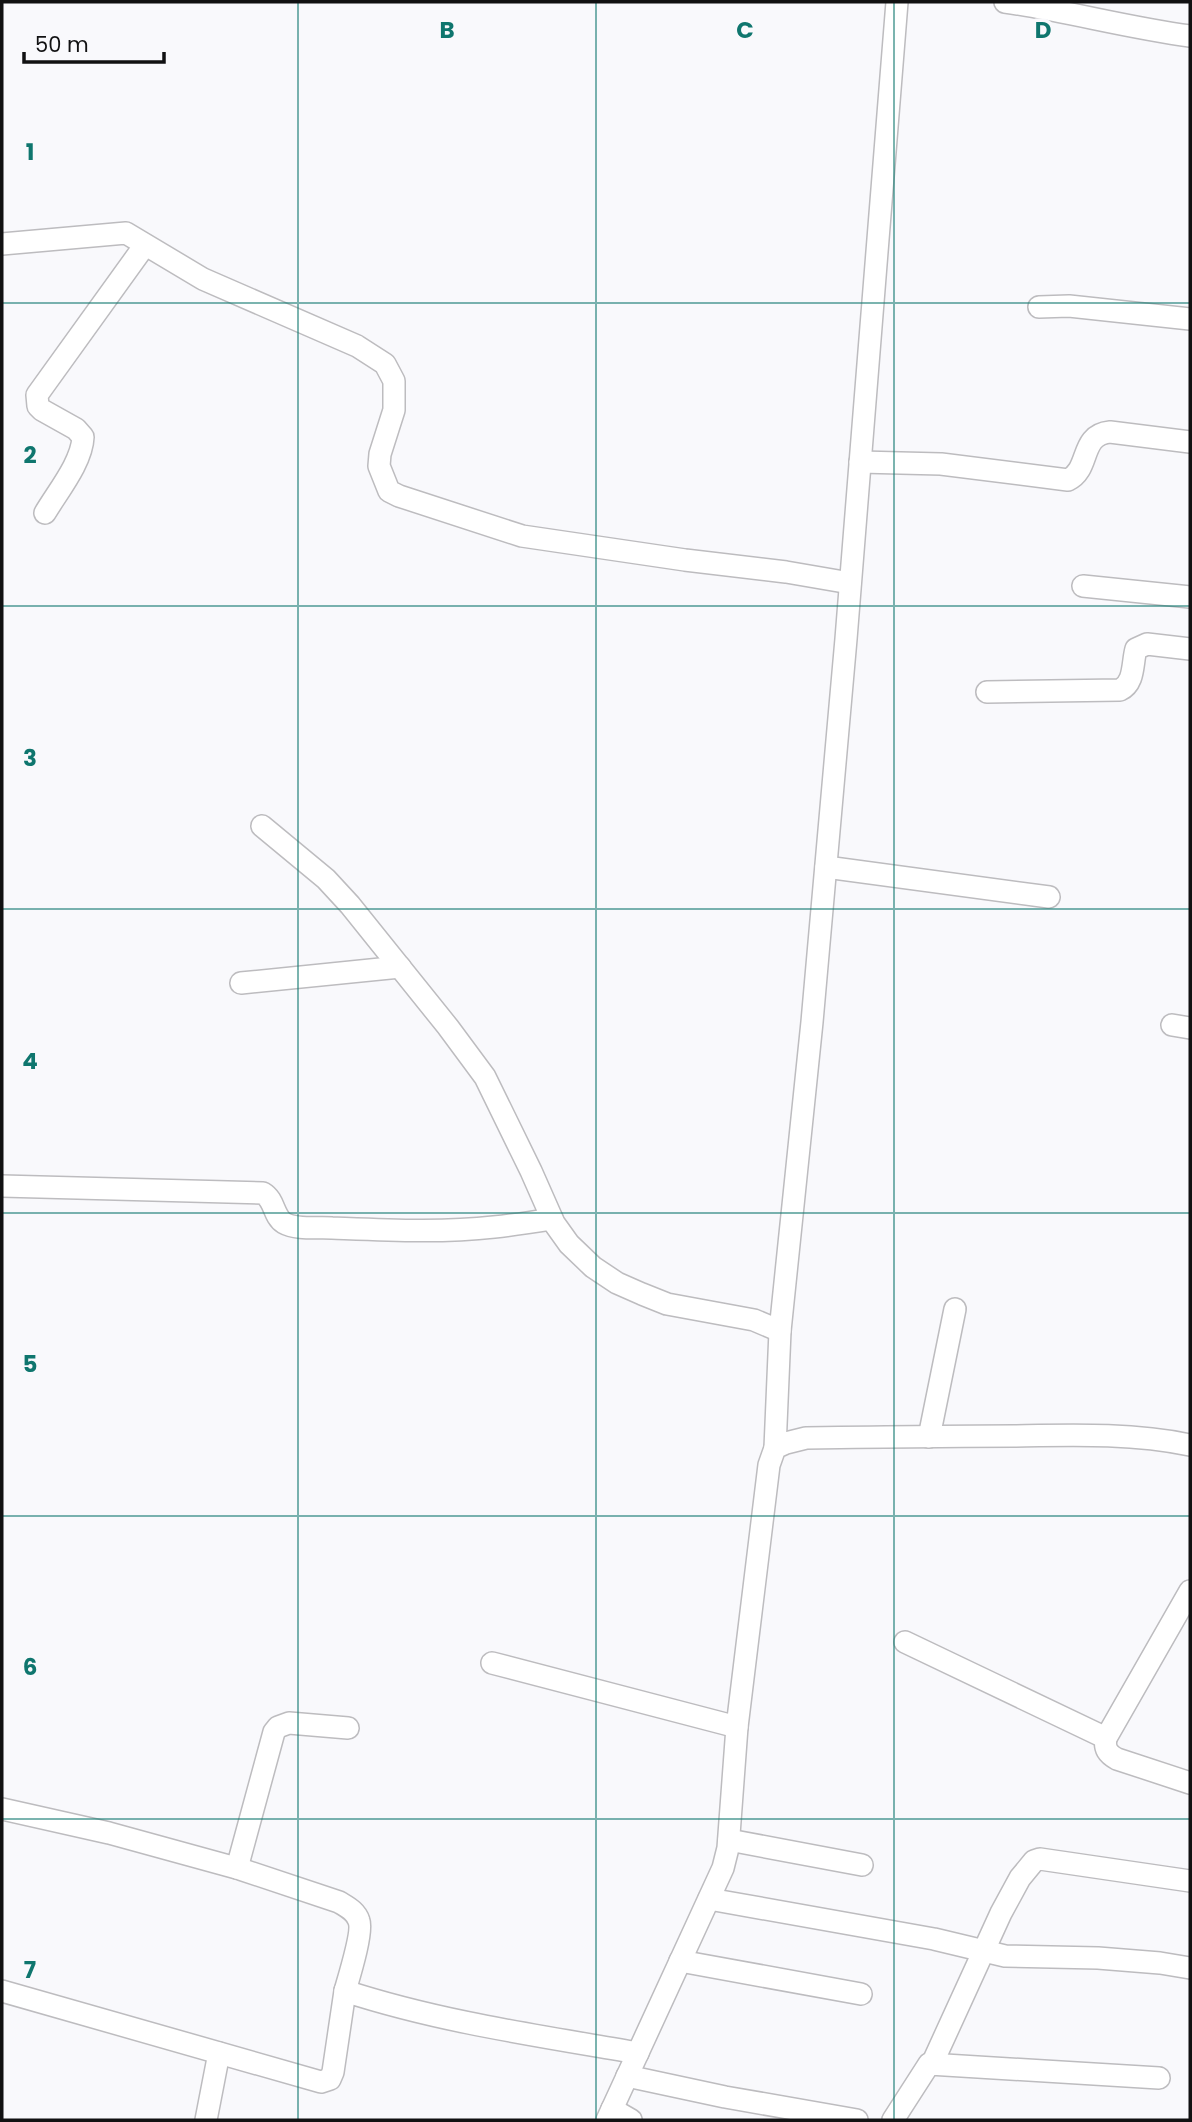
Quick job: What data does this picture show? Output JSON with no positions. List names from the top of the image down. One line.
{"scale_bar":"50 m","grid":{"columns":["B","C","D"],"rows":["1","2","3","4","5","6","7"]}}
